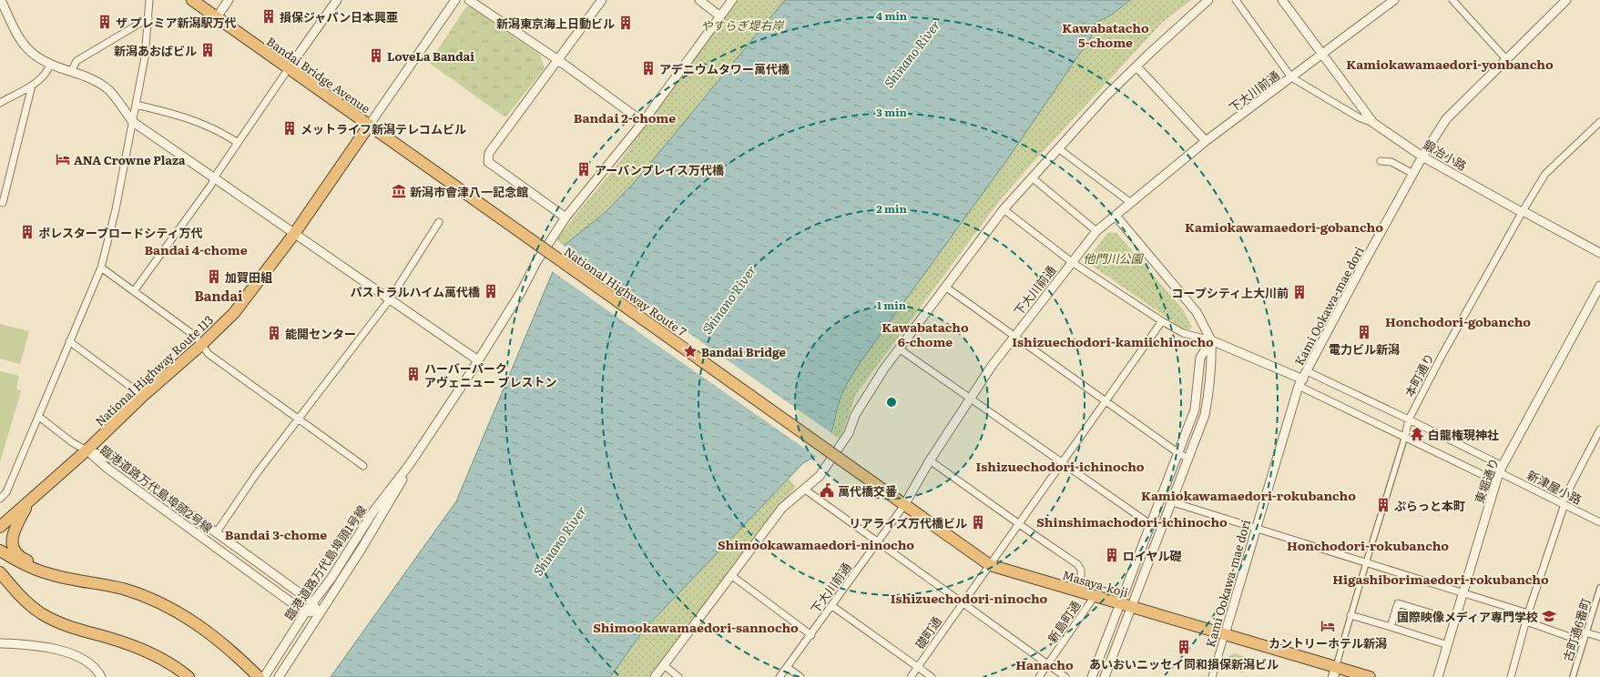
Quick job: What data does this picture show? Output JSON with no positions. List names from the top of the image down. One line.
{"streets":{"highway":["Bandai Bridge Avenue","National Highway Route 7","National Highway Route 113","Masaya-koji"],"street":["下大川前通","鍛冶小路","Kami Ookawa-mae dori","本町通り","東堀通り","新津屋小路","臨港道路万代島埠頭2号線","臨港道路万代島埠頭1号線","新島町通","古町通6番町","礎町通"]},"crossings":[["Bandai Bridge Avenue","National Highway Route 7"],["Bandai Bridge Avenue","National Highway Route 113"],["下大川前通","鍛冶小路"],["下大川前通","Masaya-koji"],["鍛冶小路","Kami Ookawa-mae dori"],["鍛冶小路","本町通り"],["National Highway Route 7","Masaya-koji"],["Kami Ookawa-mae dori","新津屋小路"],["Kami Ookawa-mae dori","Masaya-koji"],["National Highway Route 113","臨港道路万代島埠頭2号線"],["本町通り","新津屋小路"],["本町通り","Masaya-koji"],["東堀通り","新津屋小路"],["臨港道路万代島埠頭2号線","臨港道路万代島埠頭1号線"],["Masaya-koji","新島町通"],["Masaya-koji","礎町通"]],"districts":["Kawabatacho 5-chome","Kamiokawamaedori-yonbancho","Bandai 2-chome","Kamiokawamaedori-gobancho","Bandai 4-chome","Bandai","Honchodori-gobancho","Kawabatacho 6-chome","Ishizuechodori-kamiichinocho","Ishizuechodori-ichinocho","Kamiokawamaedori-rokubancho","Shinshimachodori-ichinocho","Bandai 3-chome","Shimookawamaedori-ninocho","Honchodori-rokubancho","Higashiborimaedori-rokubancho","Ishizuechodori-ninocho","Shimookawamaedori-sannocho","Hanacho"],"water":["Shinano River"],"parks":["やすらぎ堤右岸","他門川公園"],"places":{"building":["損保ジャパン日本興亜","ザ プレミア新潟駅万代","新潟東京海上日動ビル","新潟あおばビル","LoveLa Bandai","アデニウムタワー萬代橋","メットライフ新潟テレコムビル","アーバンプレイス万代橋","ポレスターブロードシティ万代","加賀田組","パストラルハイム萬代橋","コープシティ上大川前","電力ビル新潟","能開センター","ハーバーパーク アヴェニュー ブレストン","ぷらっと本町","リアライズ万代橋ビル","ロイヤル礎","あいおいニッセイ同和損保新潟ビル"],"hotel":["ANA Crowne Plaza","カントリーホテル新潟"],"museum":["新潟市會津八一記念館"],"place":["Bandai Bridge"],"temple":["白龍権現神社"],"public building":["萬代橋交番"],"school or university":["国際映像メディア専門学校"]},"rings":["4 min","3 min","2 min","1 min"]}
